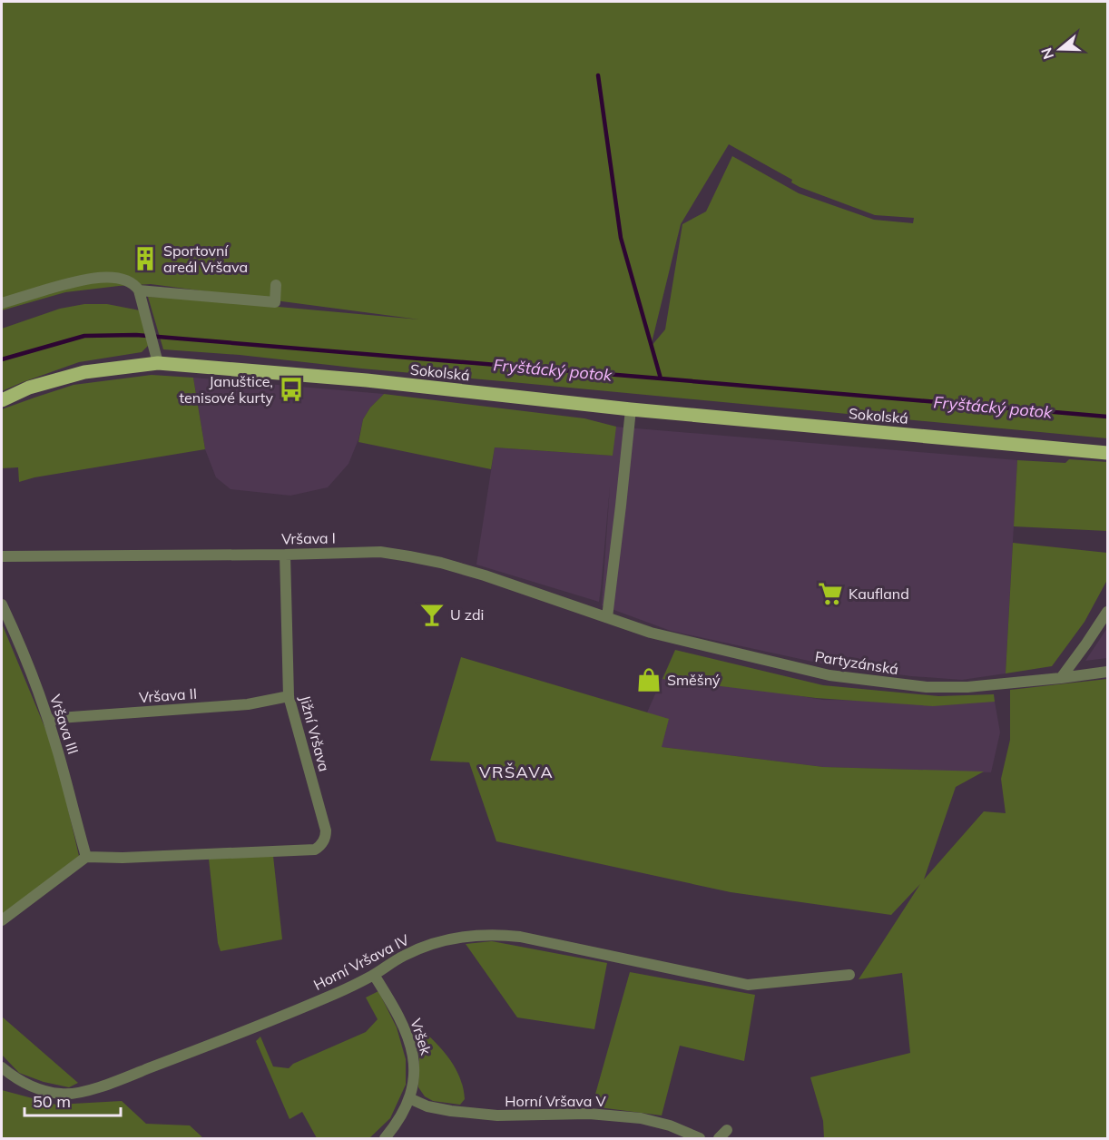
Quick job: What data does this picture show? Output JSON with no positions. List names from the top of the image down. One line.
{"streets":{"main road":["Sokolská"],"street":["Vršava I","Partyzánská","Vršava II","Vršava III","Jižní Vršava","Horní Vršava IV","Vršek","Horní Vršava V"]},"crossings":[["Vršava I","Partyzánská"],["Vršava I","Jižní Vršava"],["Vršava II","Vršava III"],["Vršava II","Jižní Vršava"],["Vršava III","Jižní Vršava"],["Horní Vršava IV","Vršek"],["Vršek","Horní Vršava V"]],"districts":["VRŠAVA"],"water":["Fryštácký potok"],"places":{"building":["Sportovní areál Vršava"],"bus stop":["Januštice, tenisové kurty"],"supermarket":["Kaufland"],"bar":["U zdi"],"shop":["Směšný"]},"scale_bar":"50 m","north":"left"}
